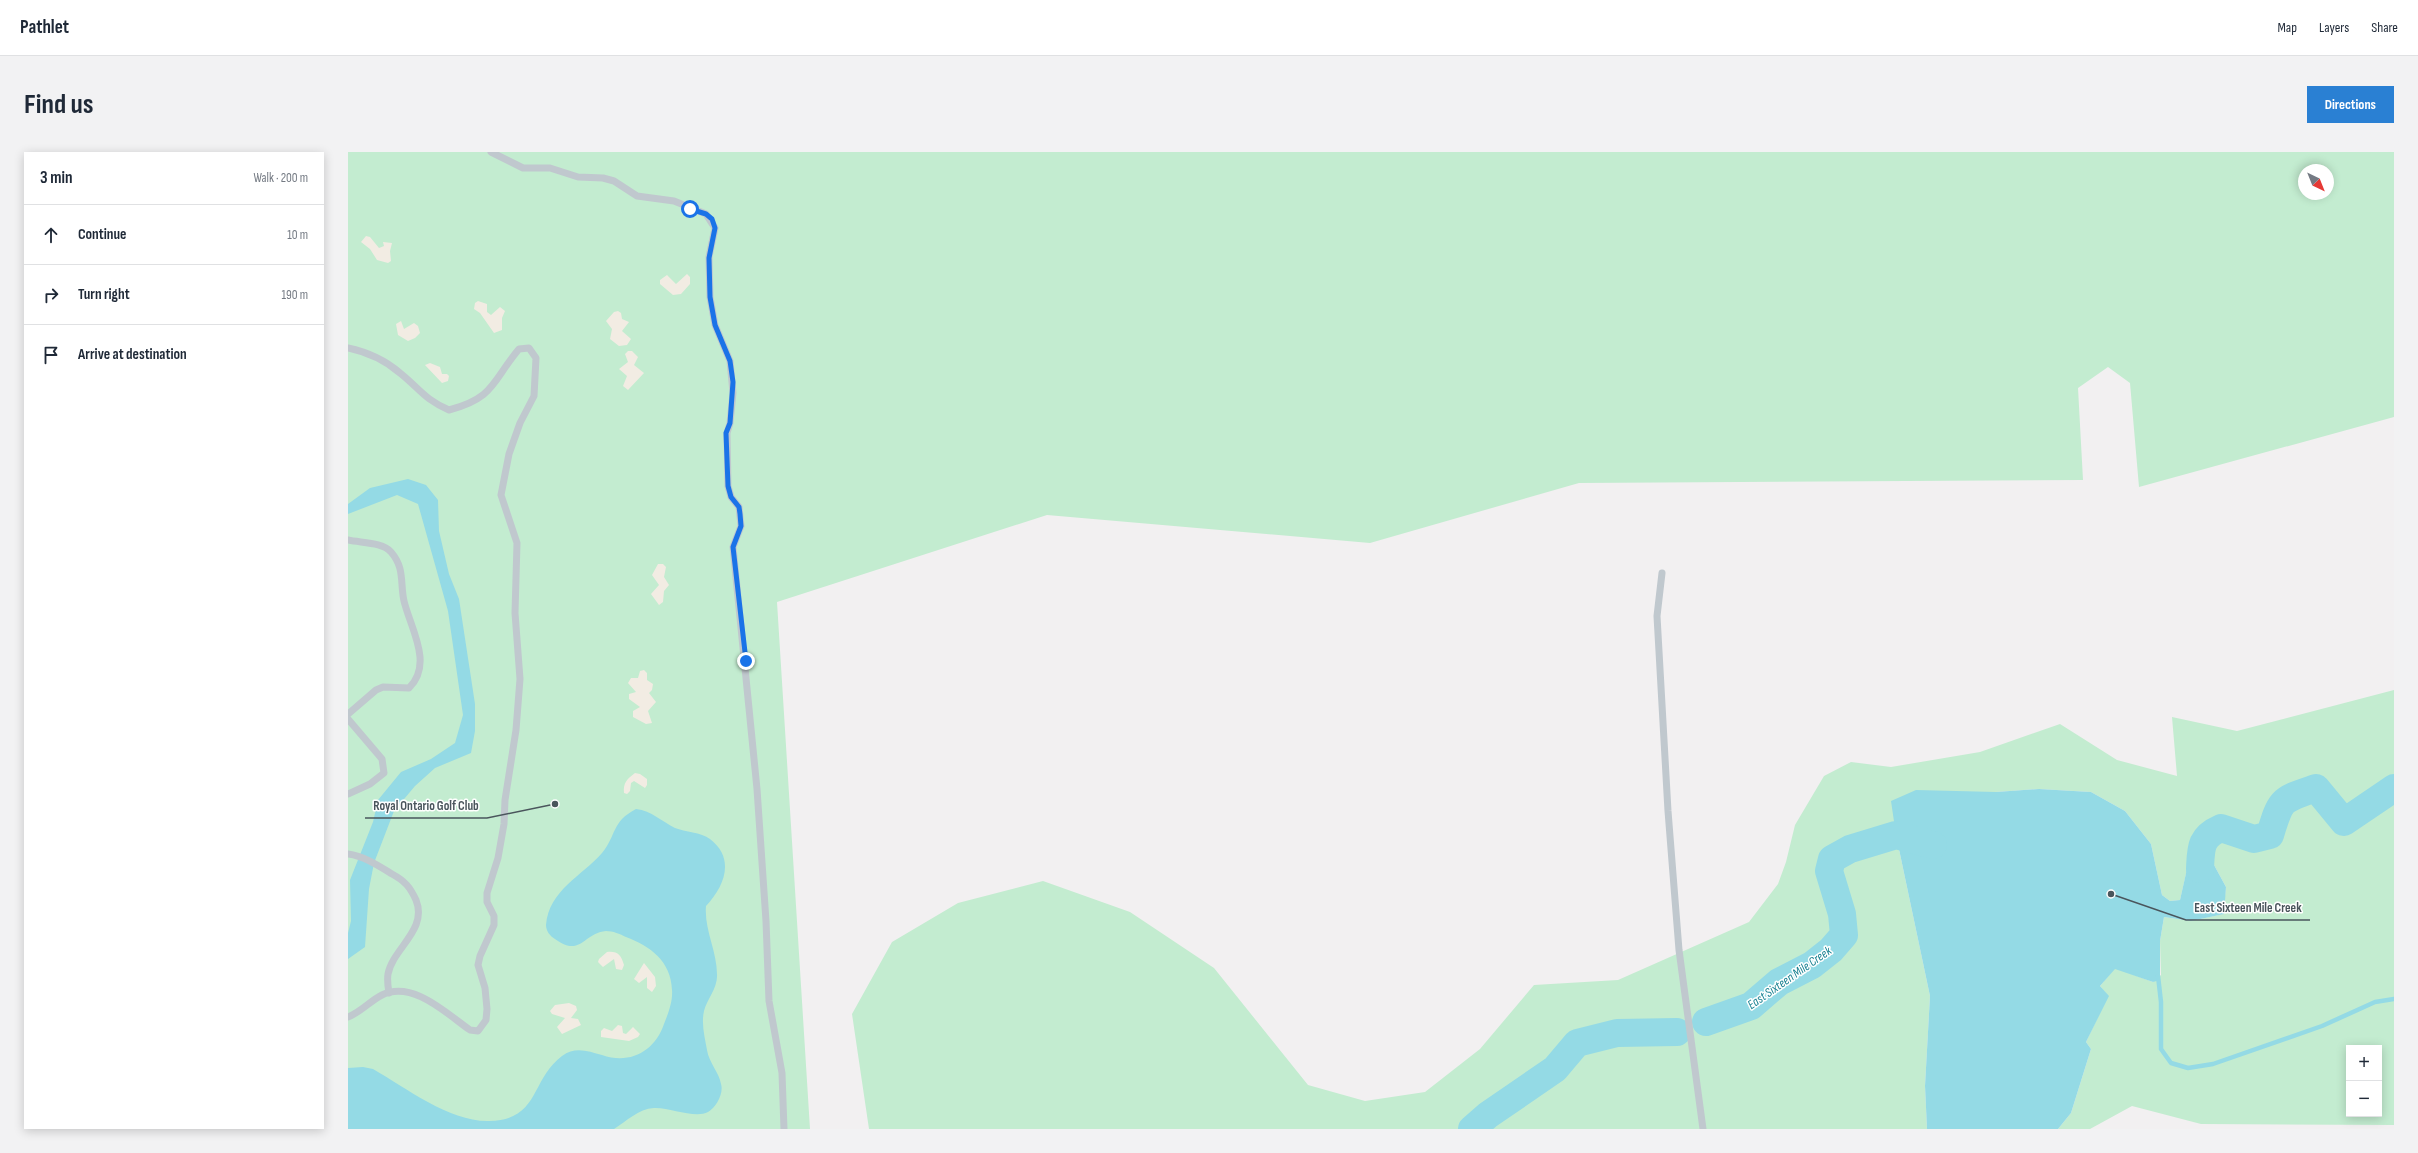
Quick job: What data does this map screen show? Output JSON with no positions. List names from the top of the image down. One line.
{"water":["East Sixteen Mile Creek"],"places":["Royal Ontario Golf Club","East Sixteen Mile Creek"],"north":"bottom right","page":{"header":"Pathlet","nav":["Map","Layers","Share"],"buttons":"Directions","title":"Find us","heading":["3 min","Walk · 200 m"],"list":[["Continue","10 m"],["Turn right","190 m"],"Arrive at destination"],"map_buttons":["+","−"]}}
